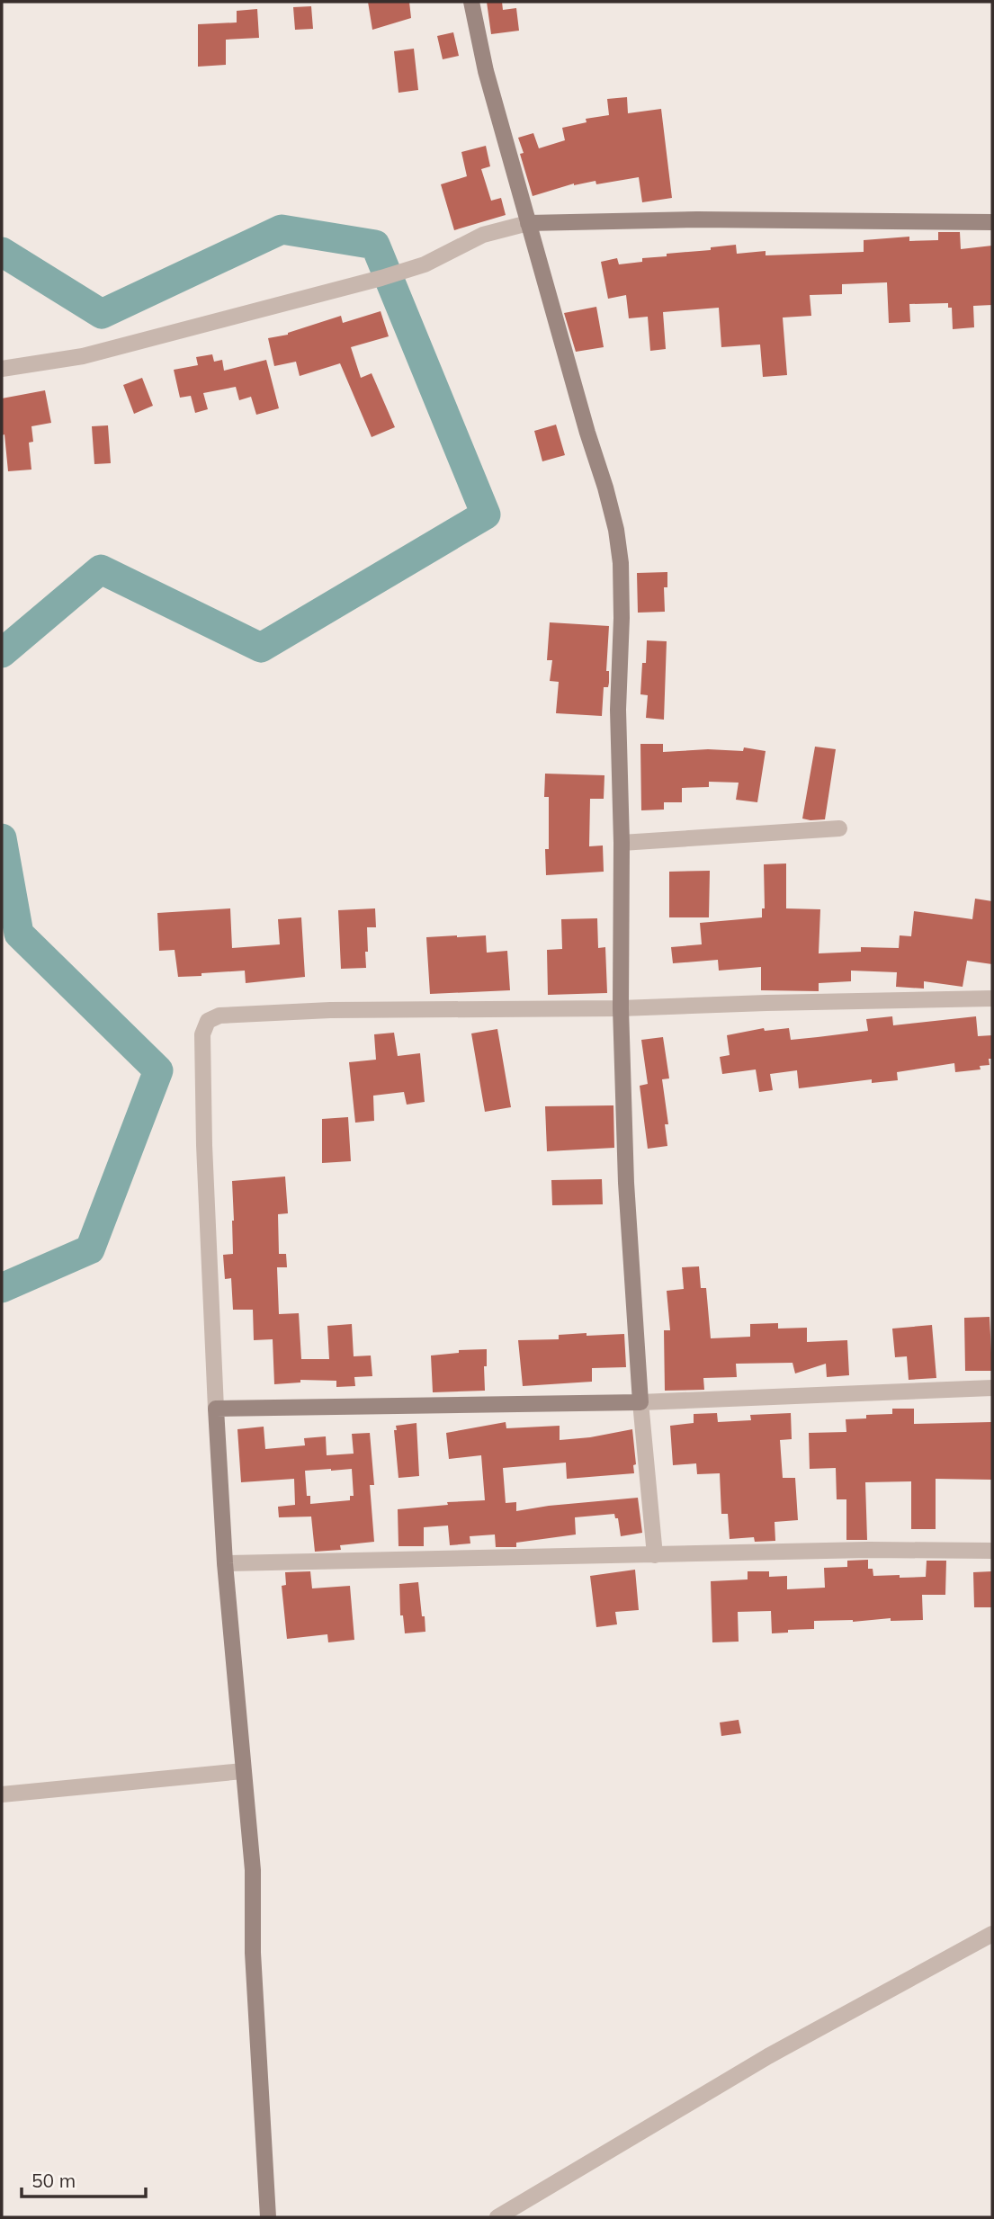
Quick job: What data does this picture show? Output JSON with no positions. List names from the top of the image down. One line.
{"scale_bar":"50 m"}
